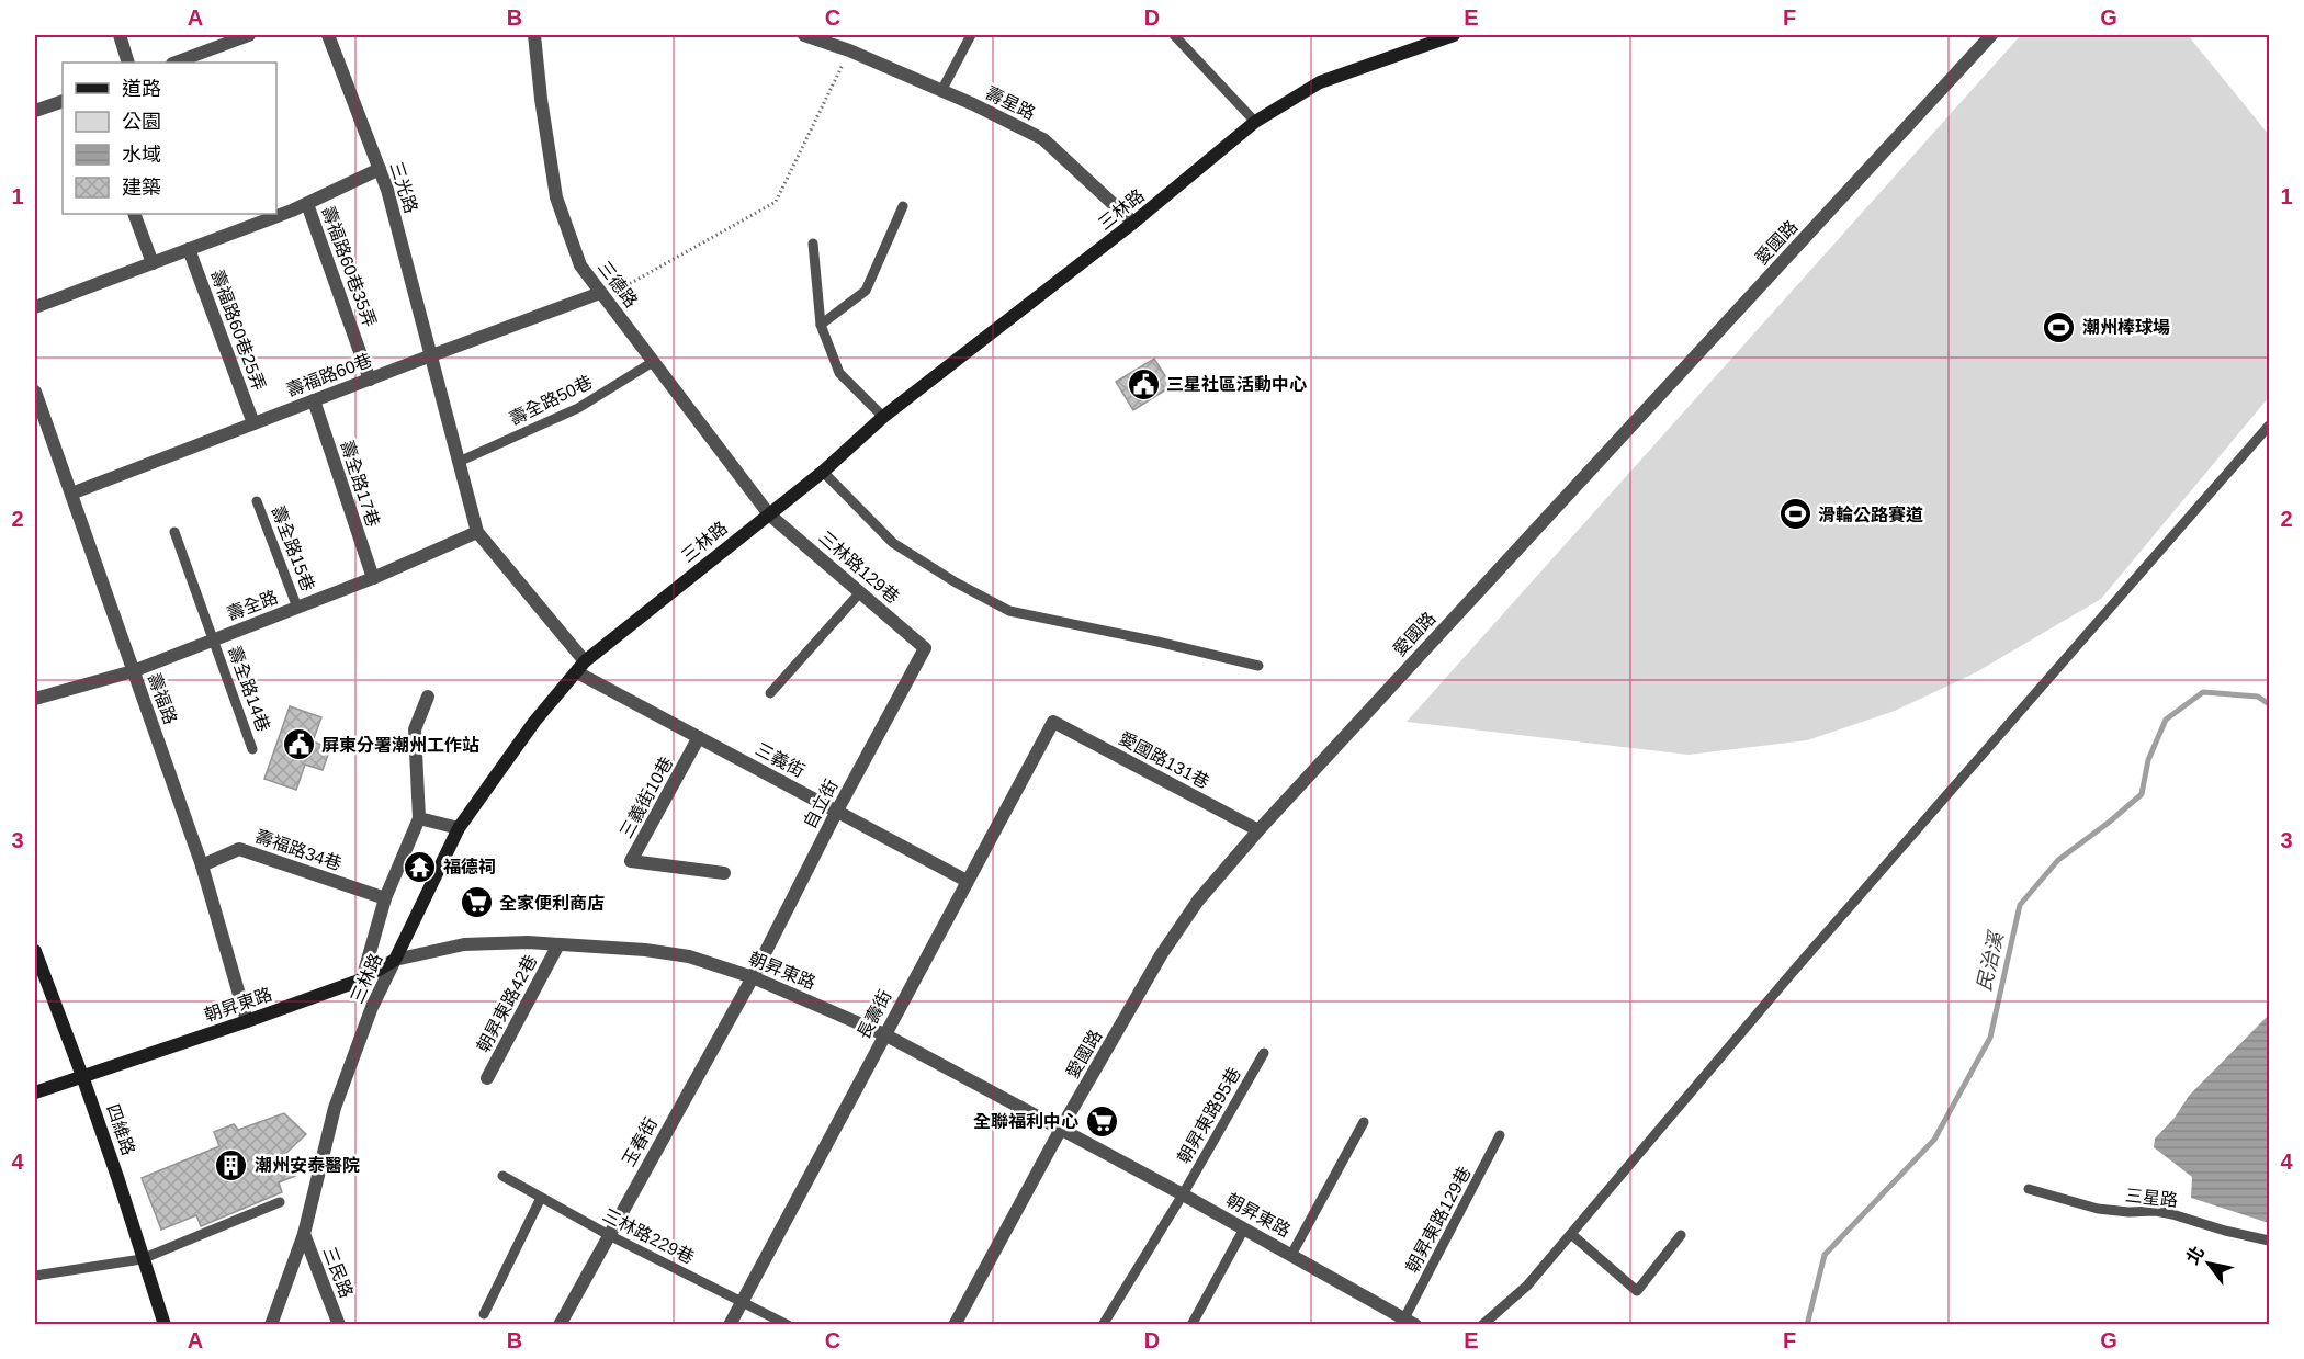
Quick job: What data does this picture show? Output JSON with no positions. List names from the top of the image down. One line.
{"streets":{"main road":["三林路","朝昇東路","四維路"],"street":["壽星路","三光路","愛國路","壽福路60巷35弄","三德路","壽福路60巷25弄","壽福路60巷","壽全路17巷","三林路129巷","壽全路","壽福路","三義街","愛國路131巷","三義街10巷","自立街","壽福路34巷","朝昇東路42巷","長壽街","玉春街","三民路"],"lane":["壽全路50巷","壽全路15巷","壽全路14巷","朝昇東路95巷","三星路","朝昇東路129巷","三林路229巷"]},"crossings":[["壽星路","三林路"],["三光路","壽福路60巷"],["三林路","三德路"],["三林路","三林路129巷"],["三林路","三義街"],["三林路","朝昇東路"],["三林路","三民路"],["愛國路","愛國路131巷"],["愛國路","朝昇東路"],["壽福路60巷35弄","壽福路60巷"],["三德路","壽福路60巷"],["三德路","壽全路50巷"],["三德路","三林路129巷"],["壽福路60巷25弄","壽福路60巷"],["壽福路60巷","壽全路17巷"],["壽福路60巷","壽福路"],["壽全路17巷","壽全路"],["壽全路15巷","壽全路"],["三林路129巷","自立街"],["壽全路","壽全路14巷"],["壽全路","壽福路"],["壽福路","壽福路34巷"],["壽福路","朝昇東路"],["三義街","三義街10巷"],["三義街","自立街"],["三義街","長壽街"],["愛國路131巷","長壽街"],["自立街","朝昇東路"],["自立街","玉春街"],["朝昇東路","朝昇東路42巷"],["朝昇東路","長壽街"],["朝昇東路","朝昇東路95巷"],["朝昇東路","四維路"],["朝昇東路","玉春街"],["朝昇東路","朝昇東路129巷"],["長壽街","三林路229巷"],["玉春街","三林路229巷"]],"water":["民治溪"],"places":{"sports":["潮州棒球場","滑輪公路賽道"],"public building":["三星社區活動中心","屏東分署潮州工作站"],"temple":["福德祠"],"supermarket":["全家便利商店","全聯福利中心"],"building":["潮州安泰醫院"]},"legend":["道路","公園","水域","建築"],"north":"top left","grid":{"columns":["A","B","C","D","E","F","G"],"rows":["1","2","3","4"]}}
